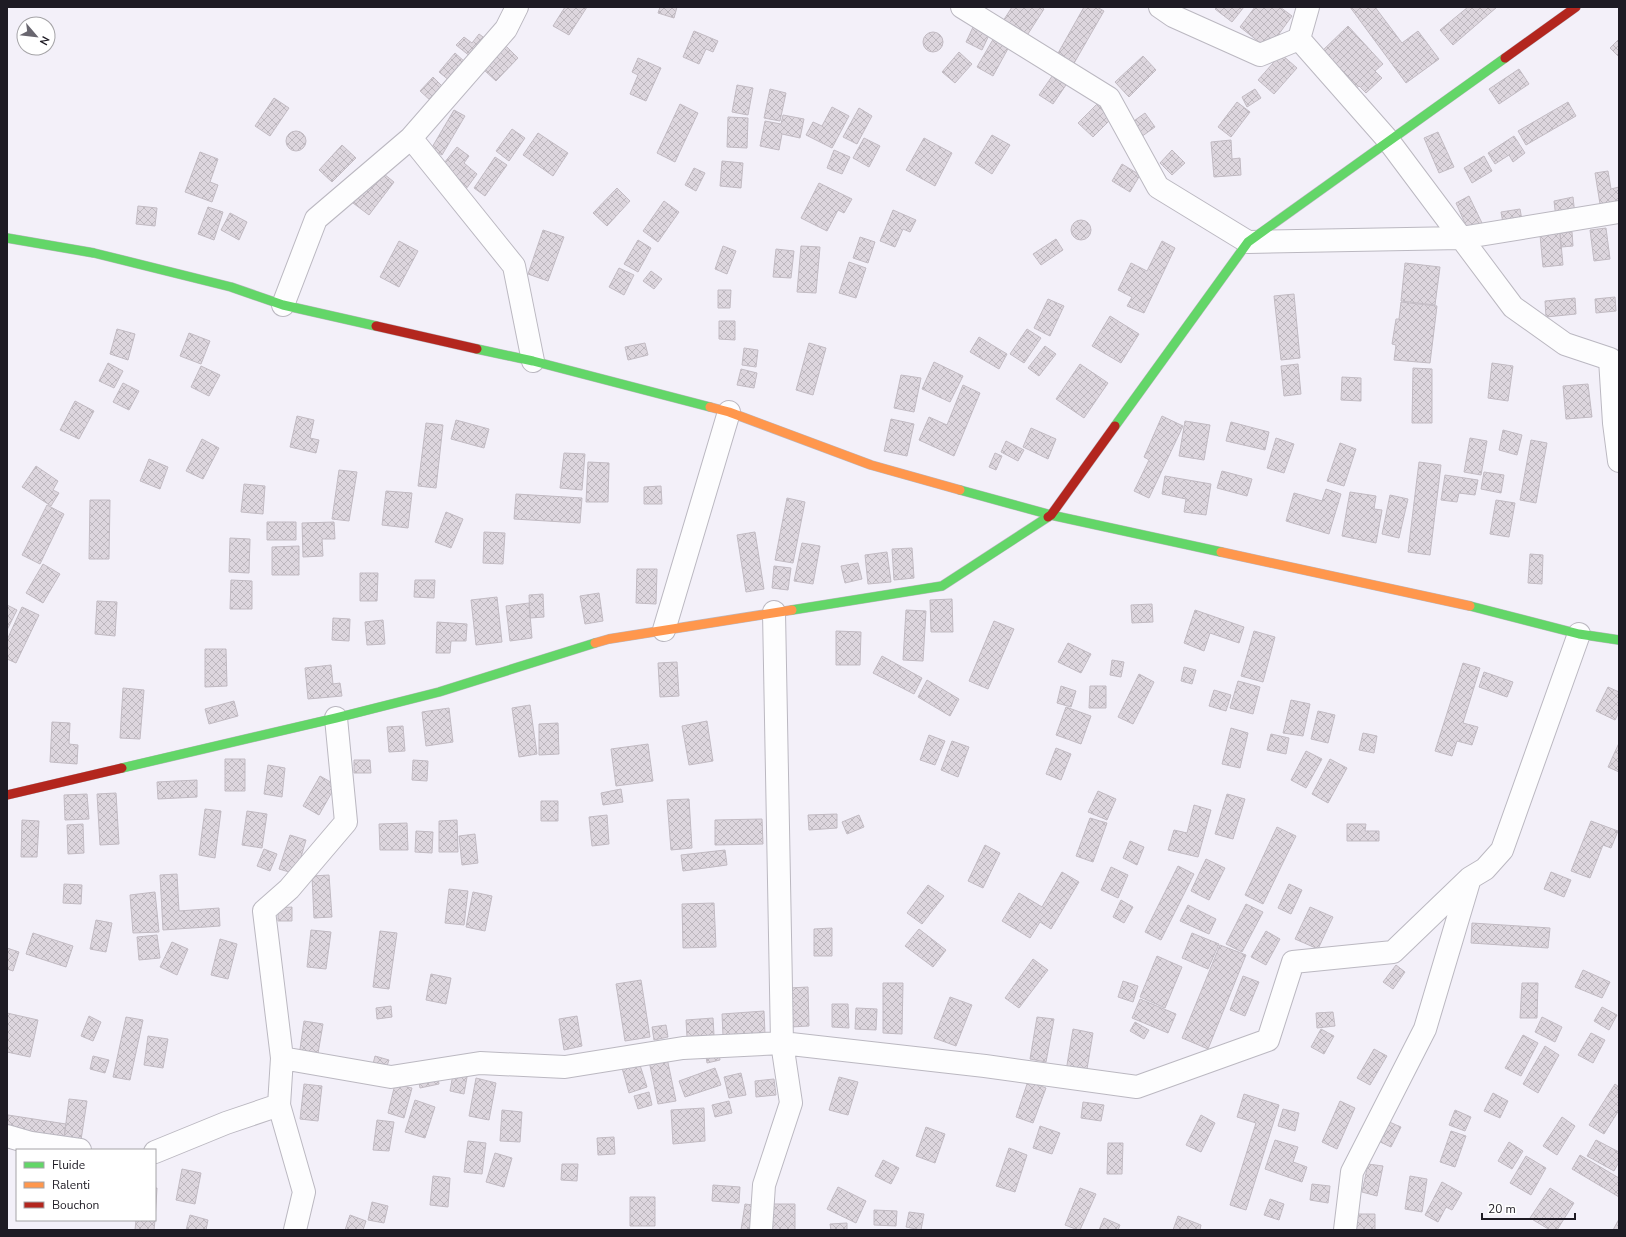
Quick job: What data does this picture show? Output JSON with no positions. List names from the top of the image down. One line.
{"legend":["Fluide","Ralenti","Bouchon"],"scale_bar":"20 m","north":"bottom right"}
